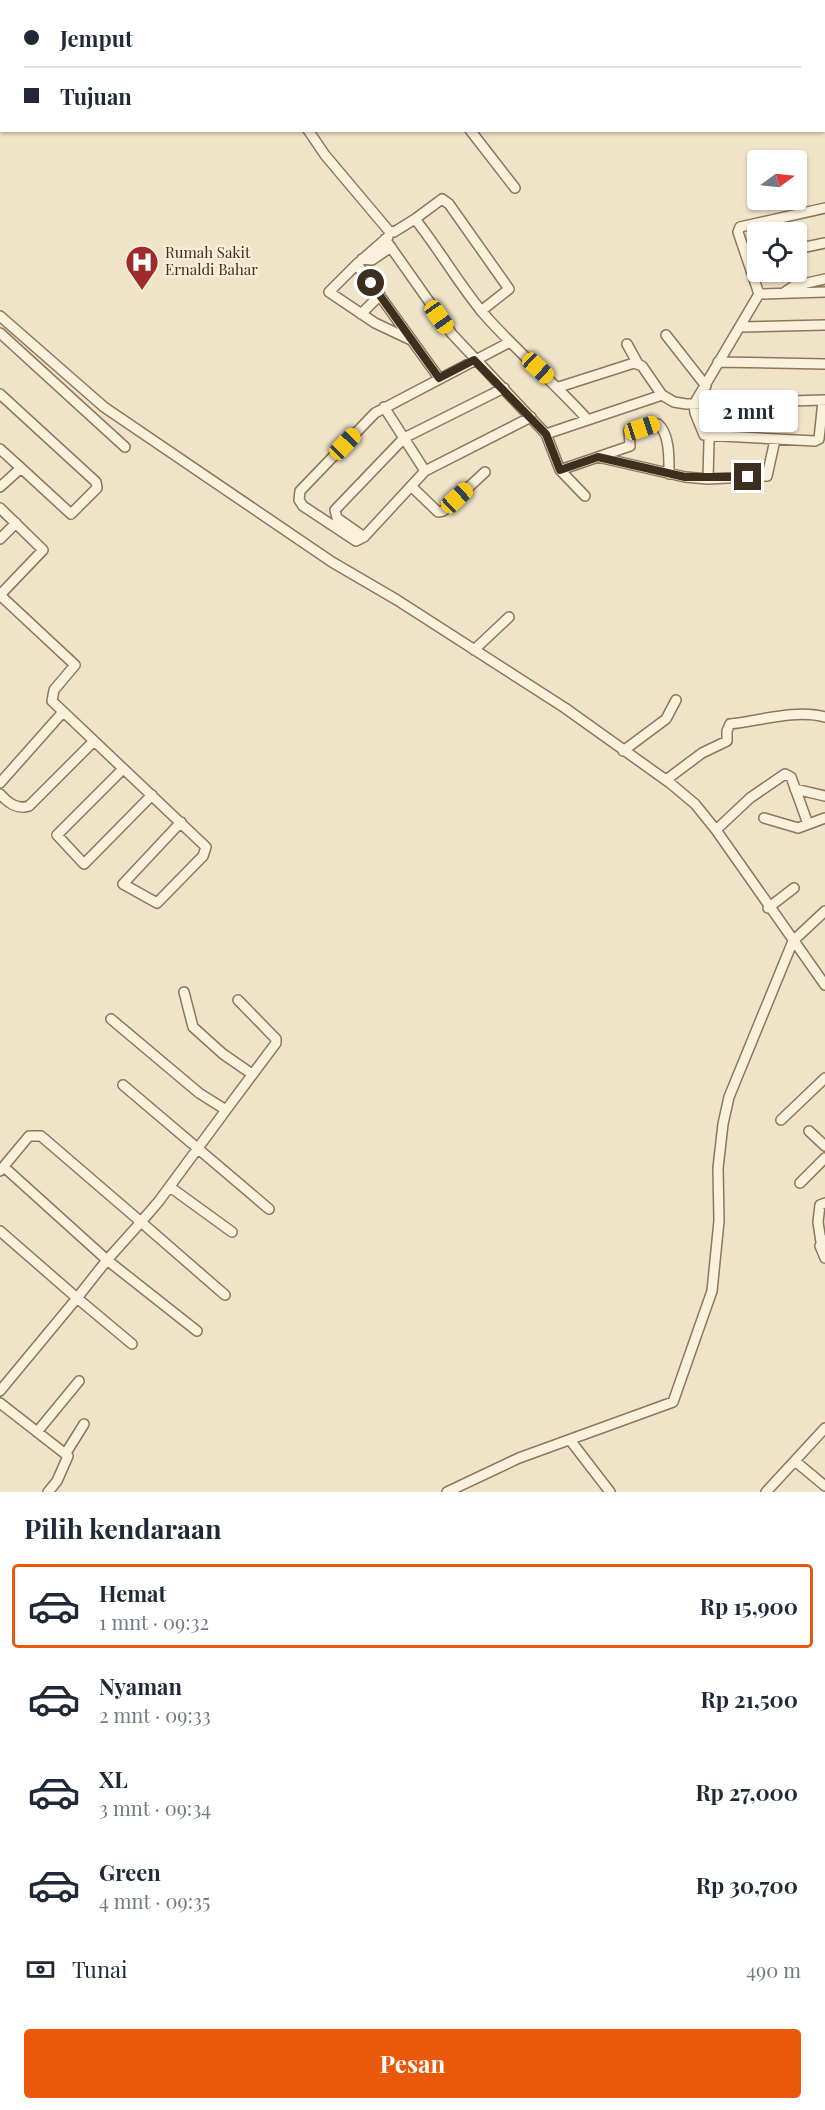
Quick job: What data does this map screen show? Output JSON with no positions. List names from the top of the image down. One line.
{"places":{"hospital":["Rumah Sakit Ernaldi Bahar"]},"north":"right","page":{"banner":["Jemput","Tujuan"],"bubble":"2 mnt","heading":"Pilih kendaraan","list":[{"name":"Hemat","note":"1 mnt · 09:32","value":"Rp 15,900"},{"name":"Nyaman","note":"2 mnt · 09:33","value":"Rp 21,500"},{"name":"XL","note":"3 mnt · 09:34","value":"Rp 27,000"},{"name":"Green","note":"4 mnt · 09:35","value":"Rp 30,700"}],"pay":["Tunai","490 m"],"buttons":"Pesan"}}
